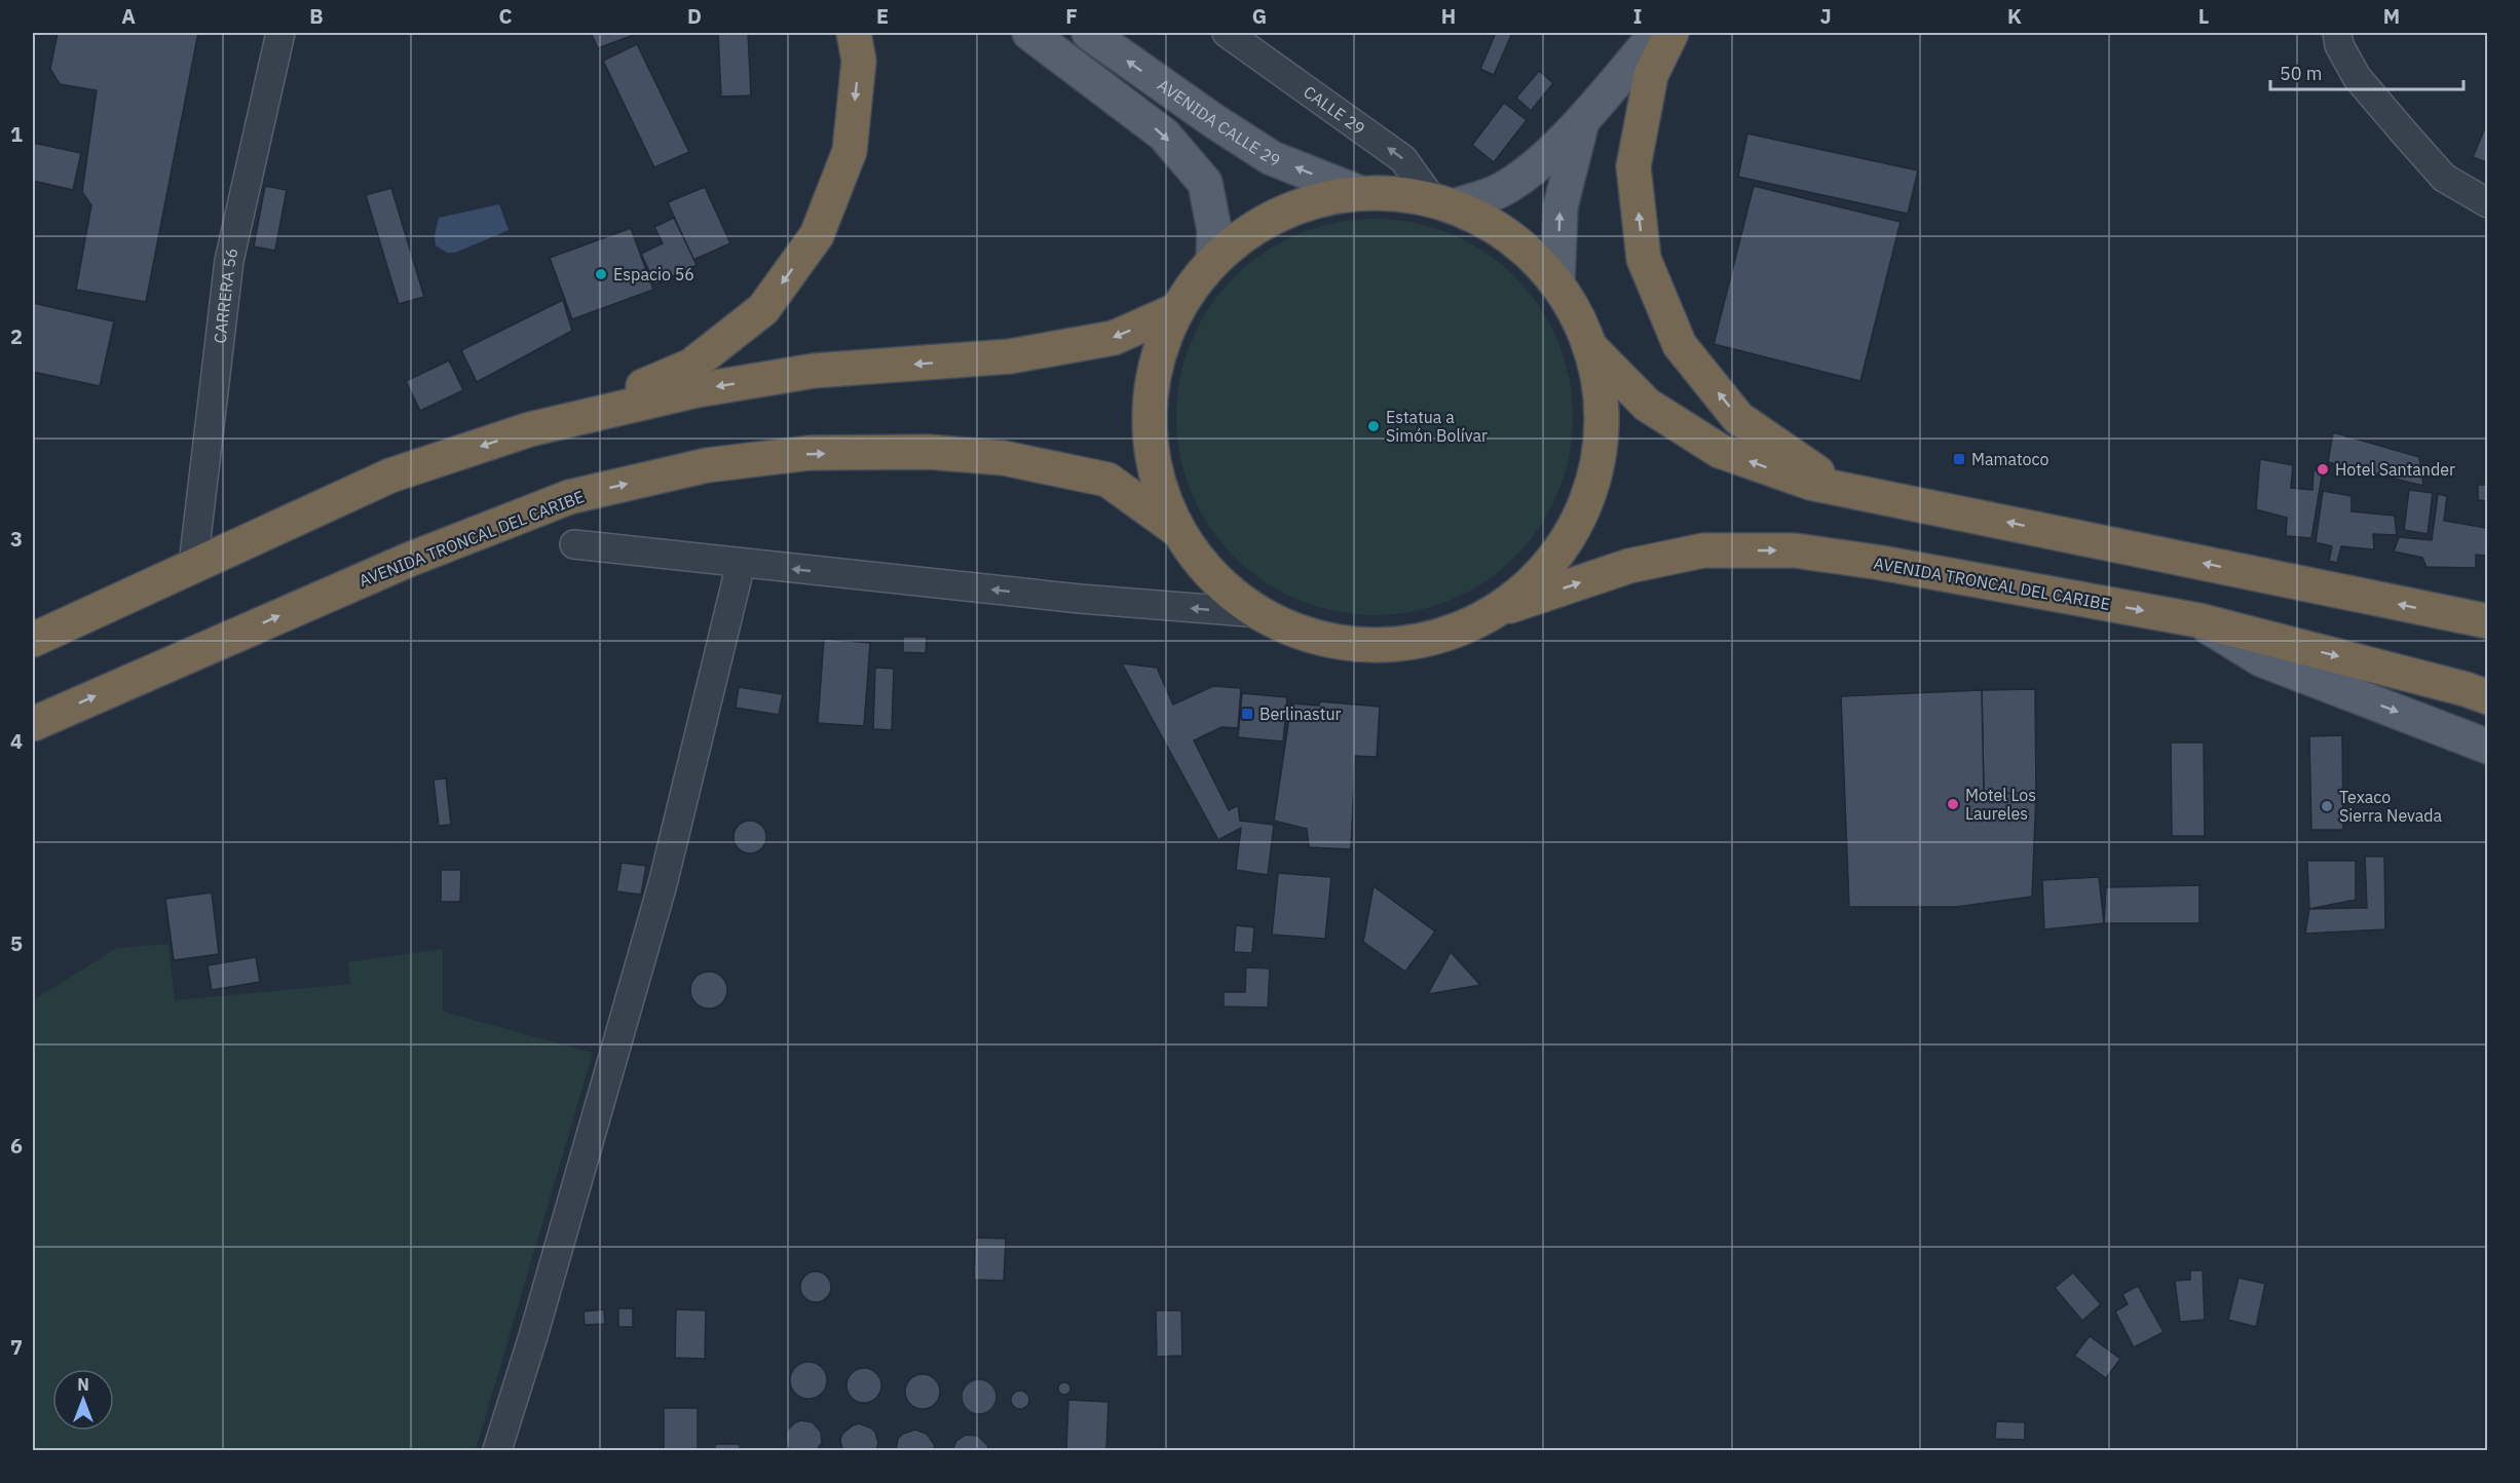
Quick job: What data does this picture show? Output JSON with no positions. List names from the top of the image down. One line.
{"streets":{"highway":["AVENIDA TRONCAL DEL CARIBE"],"main road":["AVENIDA CALLE 29"],"street":["CALLE 29","CARRERA 56"]},"one_way":["CALLE 29","AVENIDA CALLE 29"],"places":{"other":["Espacio 56","Estatua a Simón Bolívar","Hotel Santander","Motel Los Laureles","Texaco Sierra Nevada"],"transit":["Mamatoco","Berlinastur"]},"scale_bar":"50 m","north":"top","grid":{"columns":["A","B","C","D","E","F","G","H","I","J","K","L","M"],"rows":["1","2","3","4","5","6","7"]}}
